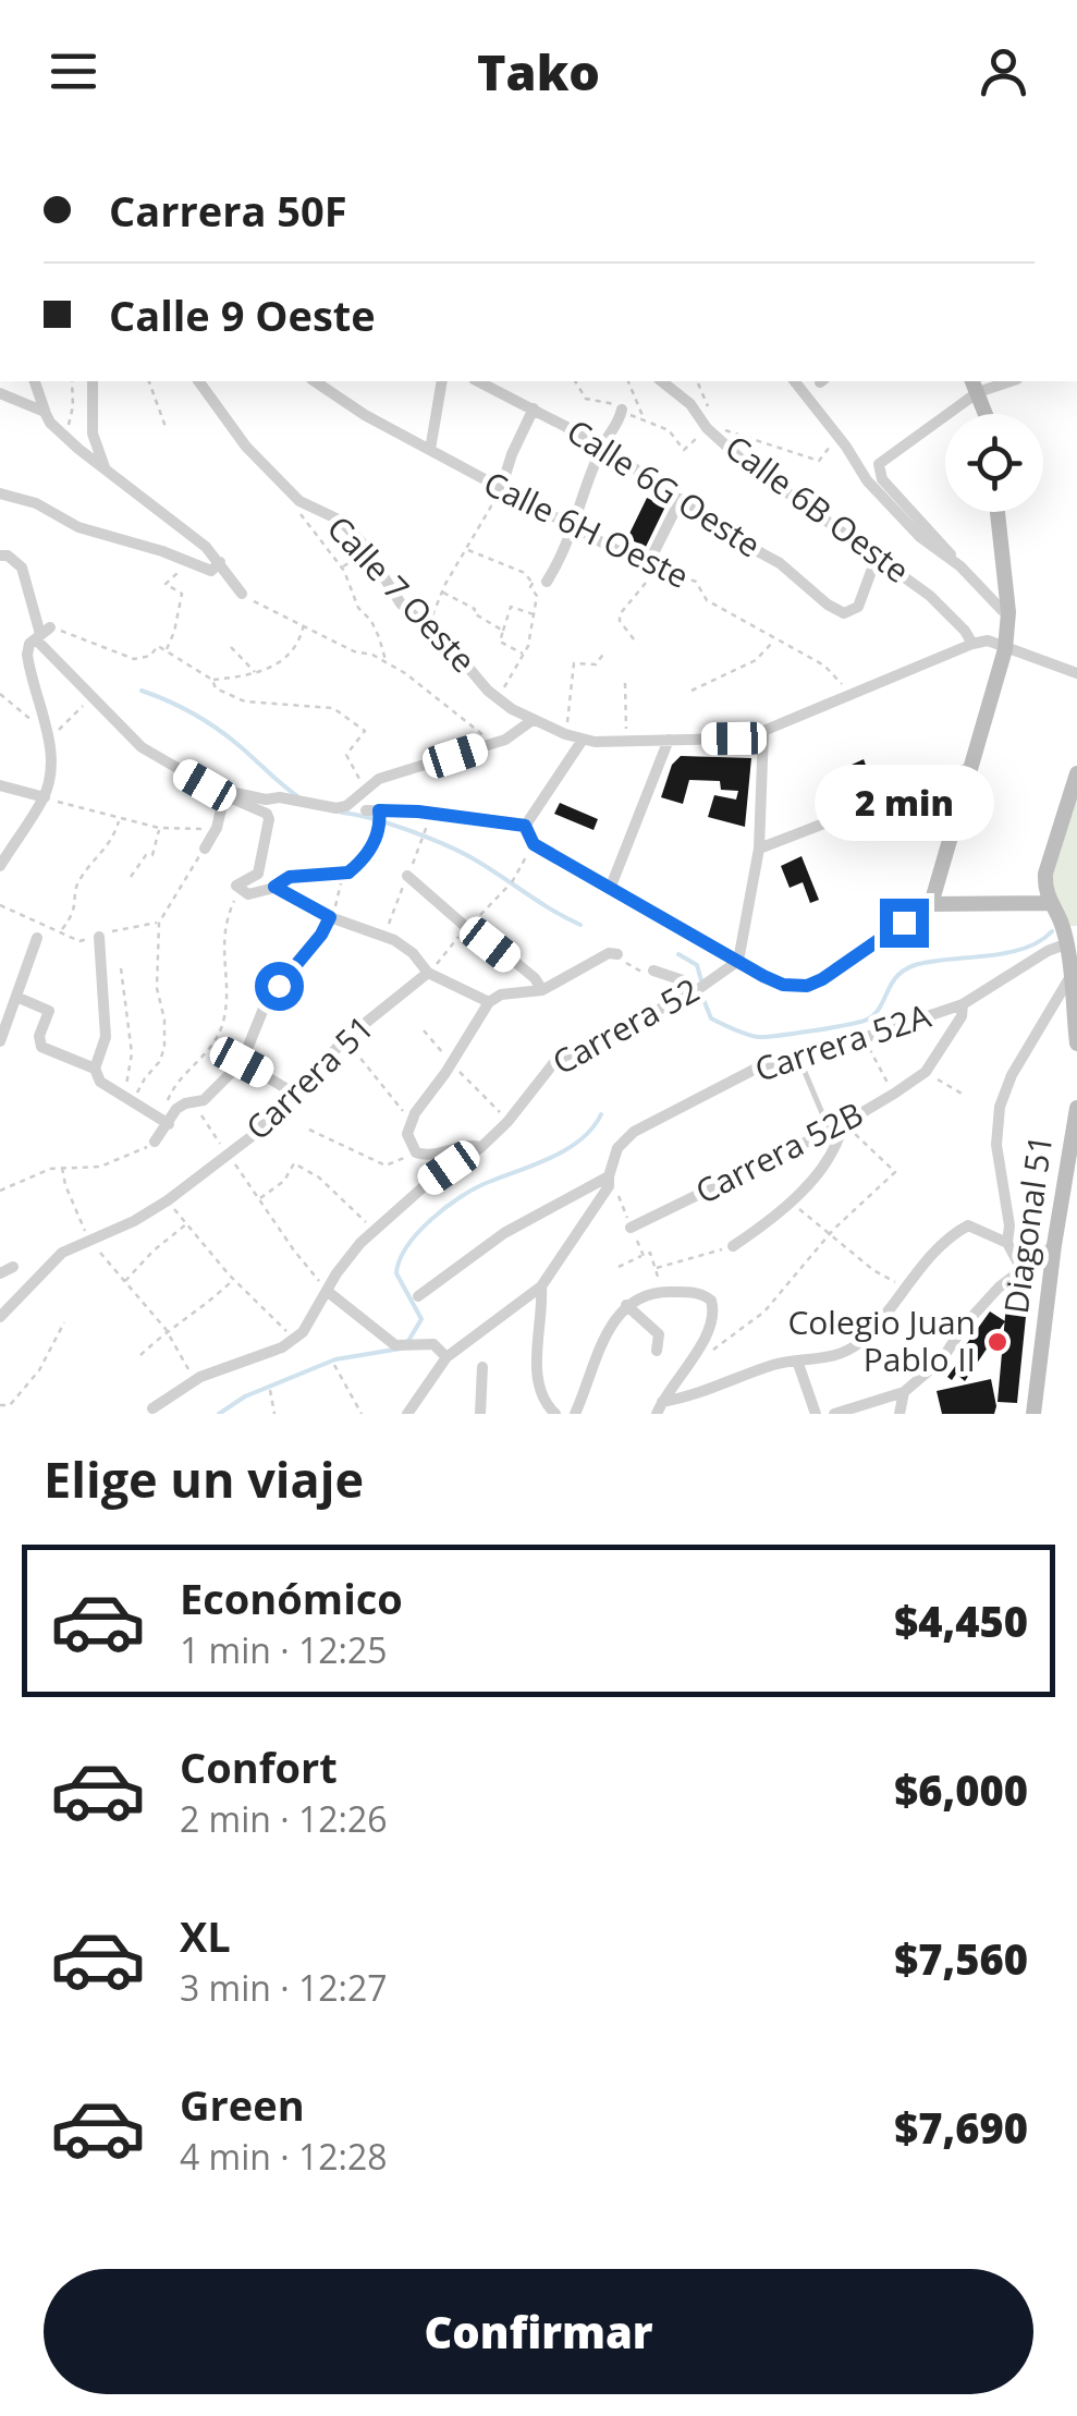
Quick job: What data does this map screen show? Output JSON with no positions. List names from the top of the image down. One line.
{"streets":{"street":["Calle 6G Oeste","Calle 6B Oeste","Calle 6H Oeste","Calle 7 Oeste","Carrera 52","Carrera 52A","Carrera 51","Carrera 52B","Diagonal 51"]},"crossings":[["Calle 6G Oeste","Calle 6B Oeste"],["Calle 6B Oeste","Calle 7 Oeste"],["Calle 6H Oeste","Calle 7 Oeste"]],"places":["Colegio Juan Pablo II"],"page":{"header":"Tako","banner":["Carrera 50F","Calle 9 Oeste"],"bubble":"2 min","heading":"Elige un viaje","list":[{"name":"Económico","note":"1 min · 12:25","value":"$4,450"},{"name":"Confort","note":"2 min · 12:26","value":"$6,000"},{"name":"XL","note":"3 min · 12:27","value":"$7,560"},{"name":"Green","note":"4 min · 12:28","value":"$7,690"}],"buttons":"Confirmar"}}
